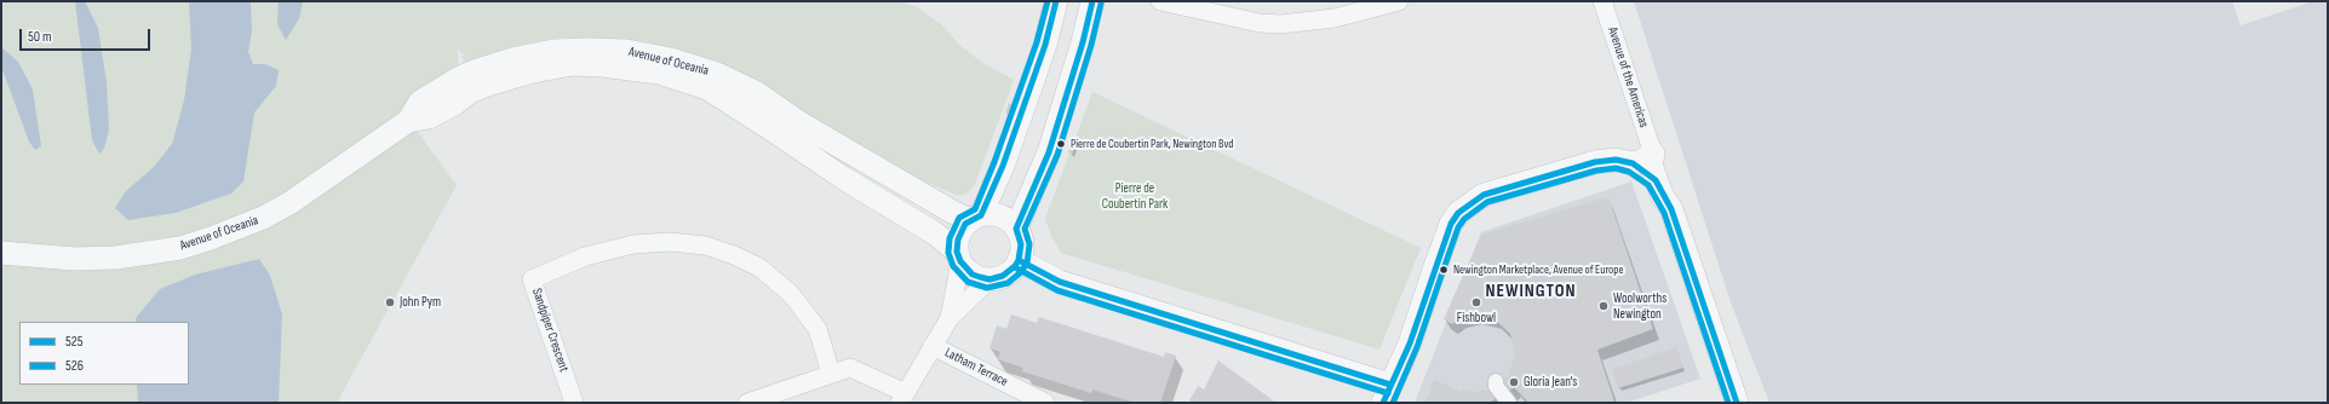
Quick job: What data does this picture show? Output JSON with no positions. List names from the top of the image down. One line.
{"streets":{"street":["Avenue of Oceania","Avenue of the Americas","Sandpiper Crescent","Latham Terrace"]},"districts":["NEWINGTON"],"parks":["Pierre de Coubertin Park"],"places":["Pierre de Coubertin Park, Newington Bvd","Newington Marketplace, Avenue of Europe","John Pym","Fishbowl","Woolworths Newington","Gloria Jean's"],"lines":["transit line 525","transit line 526"],"legend":["525","526"],"scale_bar":"50 m"}
